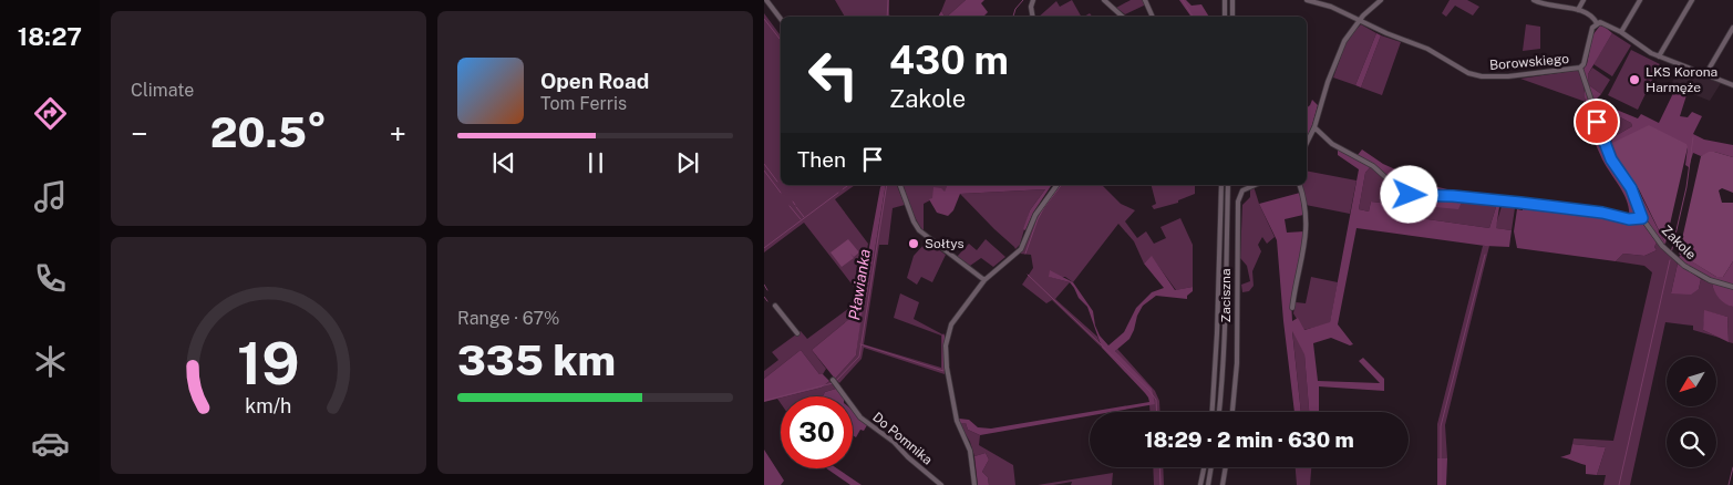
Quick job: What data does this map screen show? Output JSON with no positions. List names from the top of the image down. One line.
{"streets":{"street":["Borowskiego","Zakole","Zaciszna","Do Pomnika"]},"crossings":[["Borowskiego","Zakole"]],"water":["Pławianka"],"places":["LKS Korona Harmęże","Sołtys"],"north":"bottom left","page":{"tabs":"18:27","tile":["Climate",["Range · 67%","335 km"]],"turn":["430 m","Zakole"],"song":["Open Road","Tom Ferris"],"heat":["−","20.5°","+"],"then":"Then","limit":"30","trip":"18:29 · 2 min · 630 m","gauge":["19","km/h"]}}
